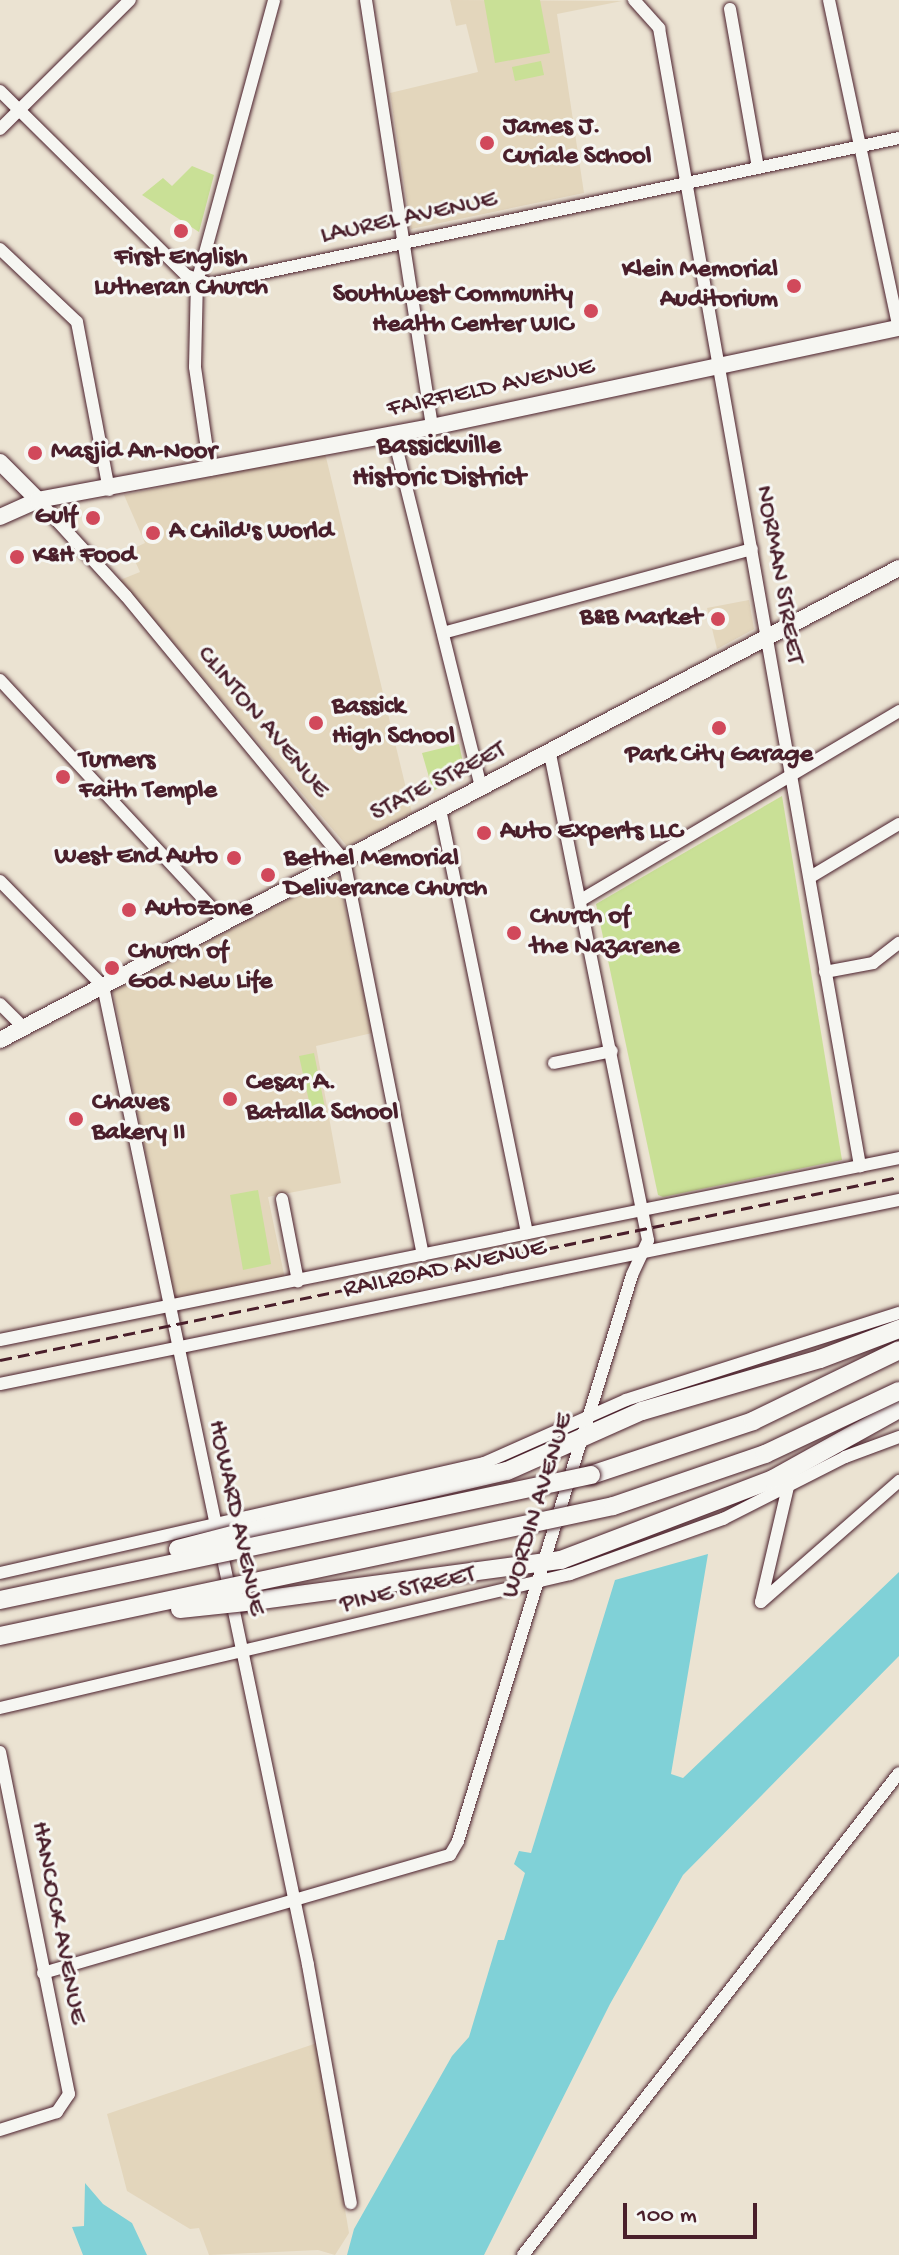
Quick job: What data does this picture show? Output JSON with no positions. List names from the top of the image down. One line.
{"streets":{"main road":["FAIRFIELD AVENUE","CLINTON AVENUE","STATE STREET"],"street":["LAUREL AVENUE","NORMAN STREET","RAILROAD AVENUE","WORDIN AVENUE","HOWARD AVENUE","PINE STREET","HANCOCK AVENUE"]},"crossings":[["LAUREL AVENUE","NORMAN STREET"],["FAIRFIELD AVENUE","NORMAN STREET"],["FAIRFIELD AVENUE","CLINTON AVENUE"],["NORMAN STREET","STATE STREET"],["NORMAN STREET","RAILROAD AVENUE"],["CLINTON AVENUE","STATE STREET"],["CLINTON AVENUE","RAILROAD AVENUE"],["STATE STREET","WORDIN AVENUE"],["STATE STREET","HOWARD AVENUE"],["RAILROAD AVENUE","WORDIN AVENUE"],["RAILROAD AVENUE","HOWARD AVENUE"],["WORDIN AVENUE","HOWARD AVENUE"],["WORDIN AVENUE","PINE STREET"],["WORDIN AVENUE","HANCOCK AVENUE"],["HOWARD AVENUE","PINE STREET"]],"districts":["Bassickville Historic District"],"places":["James J. Curiale School","First English Lutheran Church","Klein Memorial Auditorium","Southwest Community Health Center WIC","Masjid An-Noor","Gulf","A Child's World","K&H Food","B&B Market","Bassick High School","Park City Garage","Turners Faith Temple","Auto Experts LLC","West End Auto","Bethel Memorial Deliverance Church","AutoZone","Church of the Nazarene","Church of God New Life","Cesar A. Batalla School","Chaves Bakery II"],"scale_bar":"100 m"}
